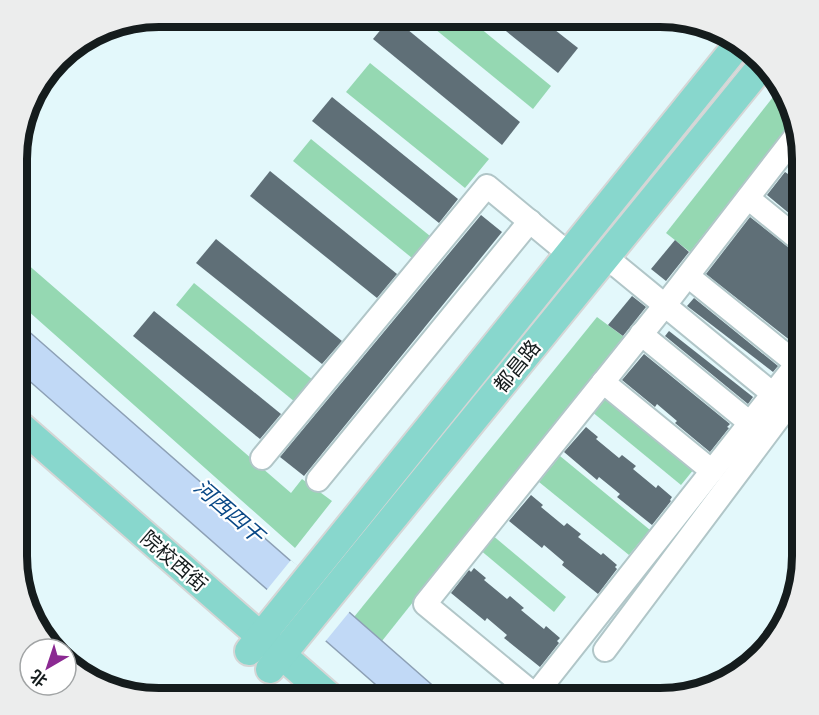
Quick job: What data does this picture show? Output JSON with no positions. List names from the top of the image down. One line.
{"streets":{"main road":["都昌路","院校西街"]},"crossings":[["都昌路","院校西街"]],"water":["河西四干"],"north":"bottom left"}
